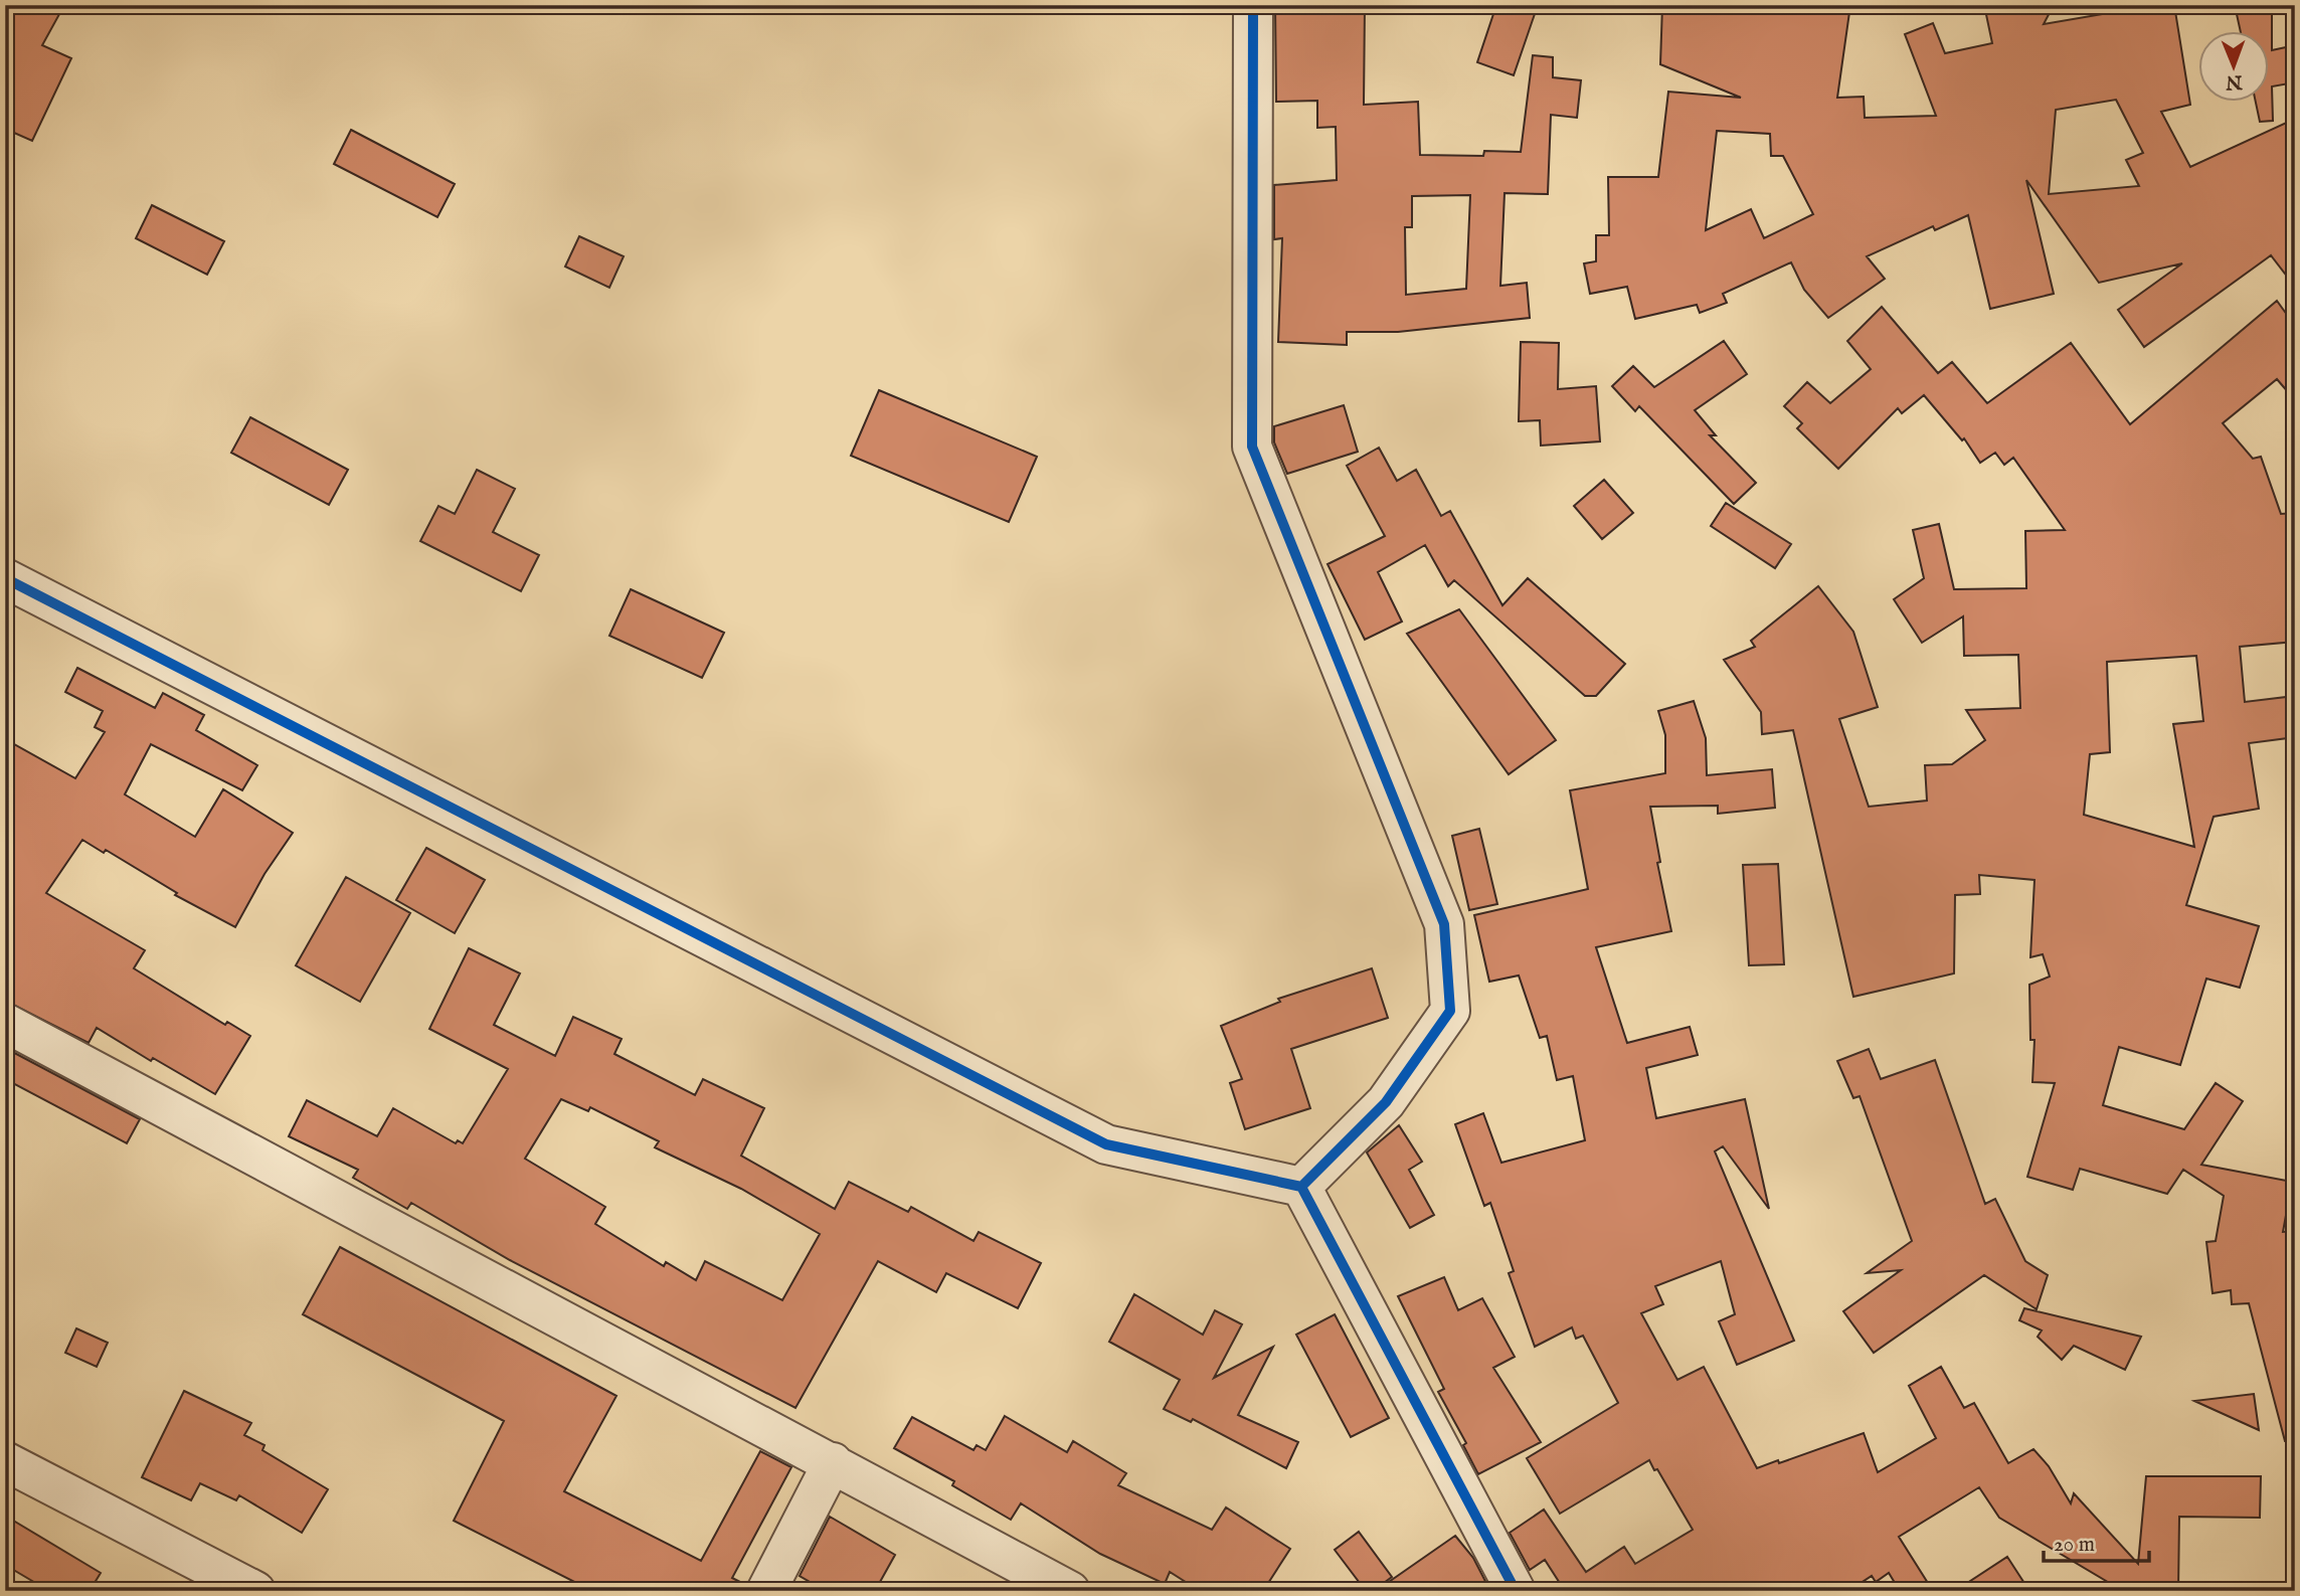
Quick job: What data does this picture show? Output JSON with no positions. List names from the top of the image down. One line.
{"scale_bar":"20 m","north":"bottom"}
